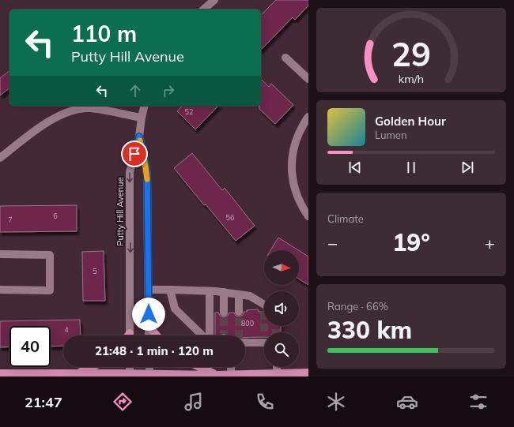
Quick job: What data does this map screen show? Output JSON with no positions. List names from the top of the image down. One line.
{"streets":{"street":["Putty Hill Avenue"]},"house_numbers":["52","6","56","7","5","800","4"],"north":"right","page":{"turn":["110 m","Putty Hill Avenue"],"song":["Golden Hour","Lumen"],"tile":["Climate",["Range · 66%","330 km"]],"heat":["−","19°","+"],"limit":"40","trip":"21:48 · 1 min · 120 m","tabs":"21:47","gauge":["29","km/h"]}}
